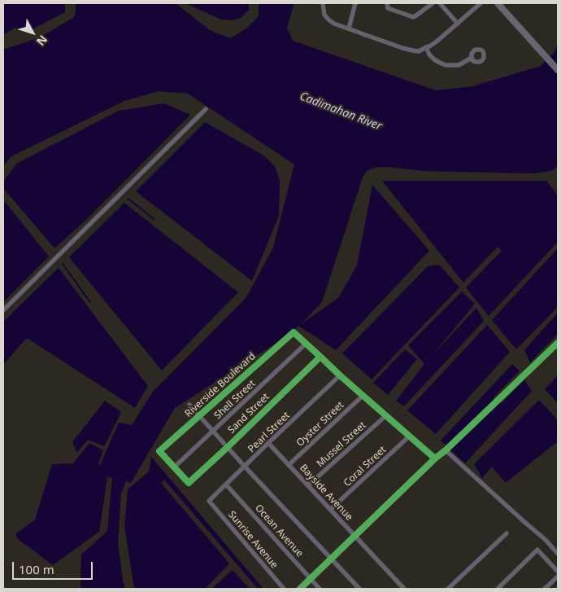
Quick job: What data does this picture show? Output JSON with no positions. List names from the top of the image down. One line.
{"streets":{"street":["Riverside Boulevard","Shell Street","Sand Street","Oyster Street","Pearl Street","Mussel Street","Coral Street","Bayside Avenue","Ocean Avenue","Sunrise Avenue"]},"crossings":[["Riverside Boulevard","Shell Street"],["Riverside Boulevard","Sand Street"],["Shell Street","Sand Street"],["Oyster Street","Bayside Avenue"],["Pearl Street","Bayside Avenue"],["Pearl Street","Ocean Avenue"],["Pearl Street","Sunrise Avenue"],["Mussel Street","Bayside Avenue"],["Coral Street","Bayside Avenue"]],"water":["Cadimahan River"],"scale_bar":"100 m","north":"bottom right"}
